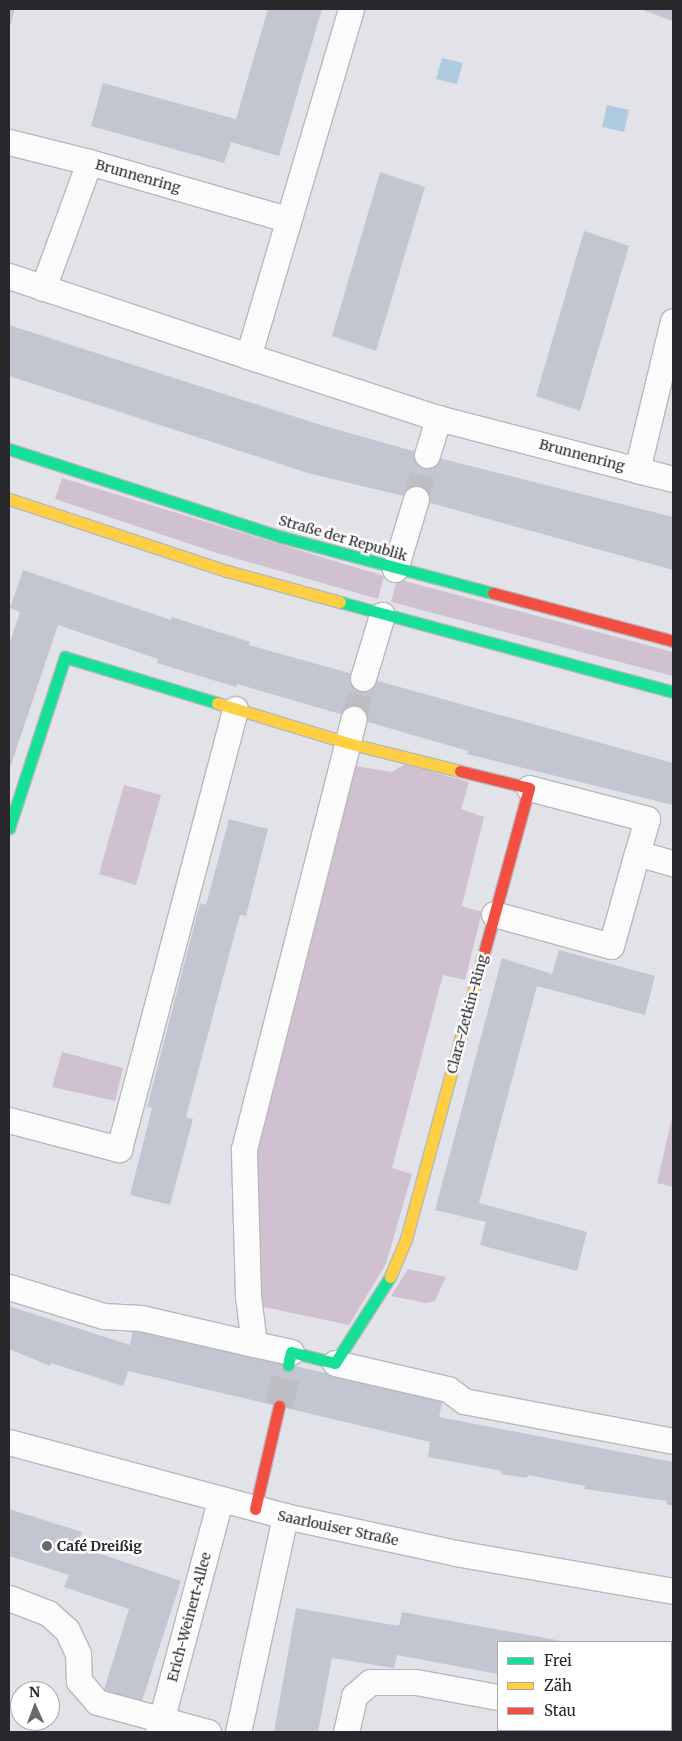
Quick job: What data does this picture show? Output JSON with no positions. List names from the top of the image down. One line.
{"streets":{"street":["Brunnenring","Straße der Republik","Clara-Zetkin-Ring","Saarlouiser Straße","Erich-Weinert-Allee"]},"crossings":[["Saarlouiser Straße","Erich-Weinert-Allee"]],"places":["Café Dreißig"],"legend":["Frei","Zäh","Stau"],"north":"top"}
